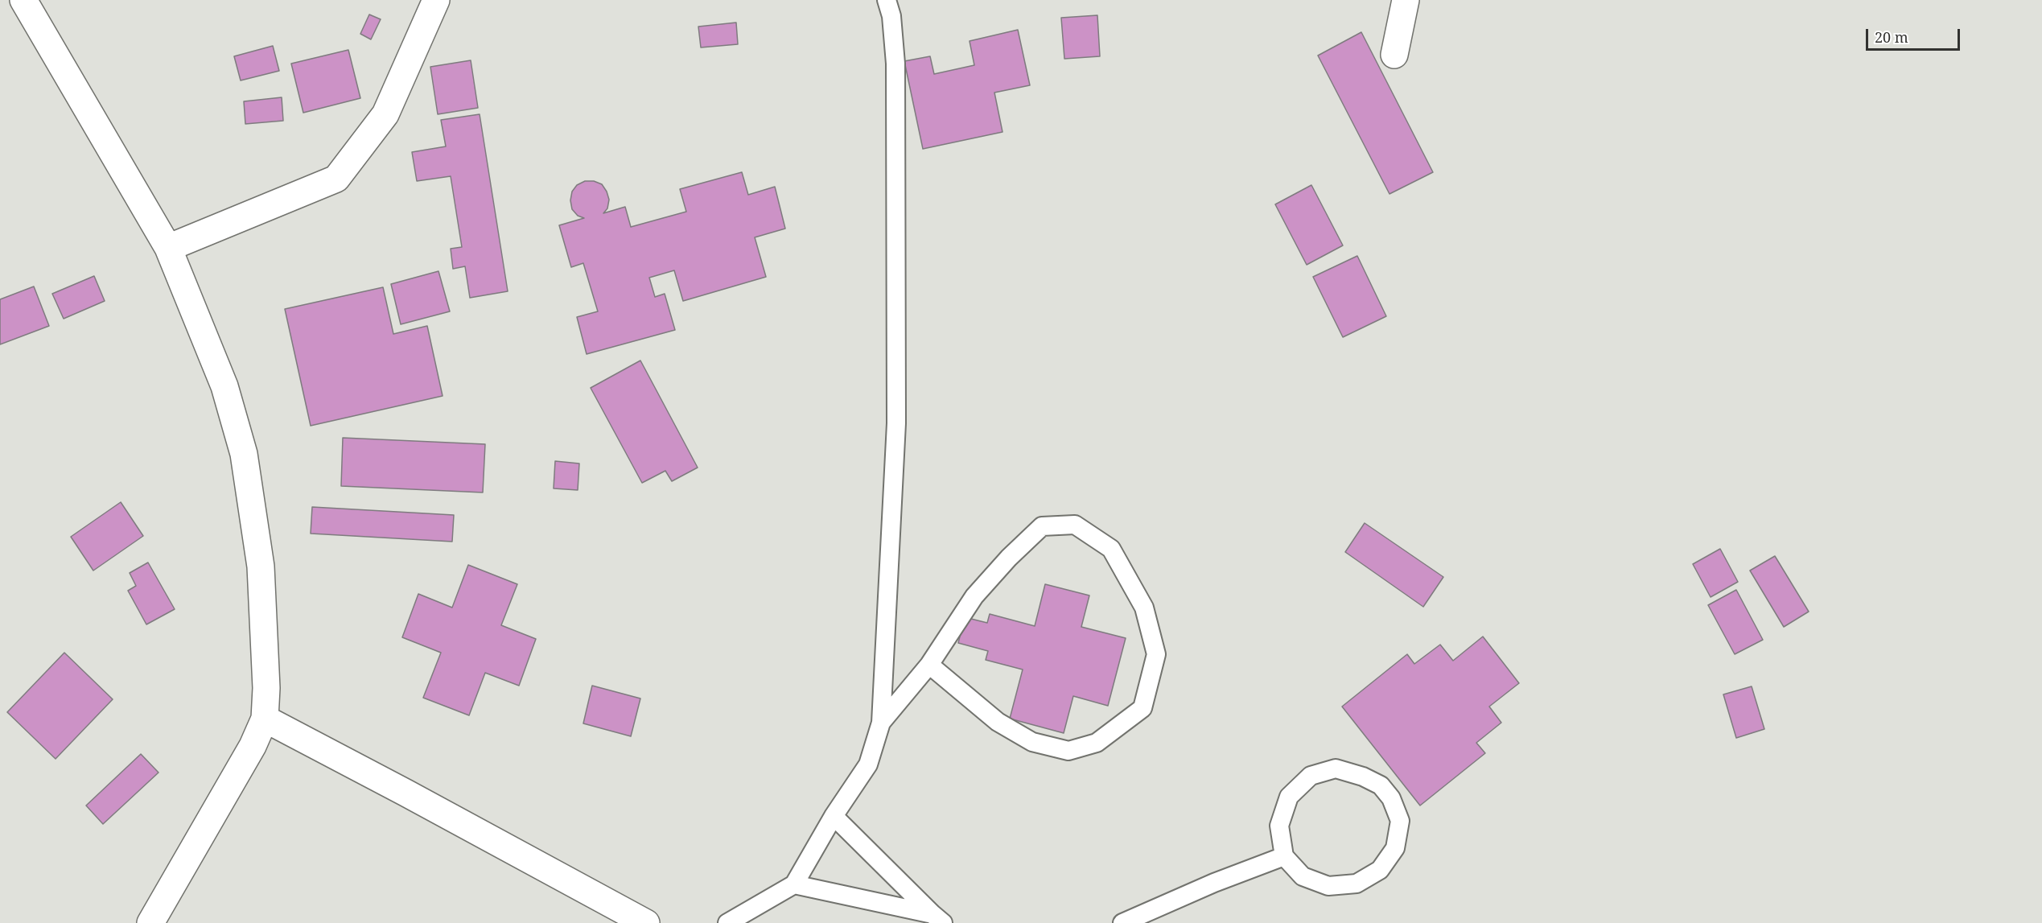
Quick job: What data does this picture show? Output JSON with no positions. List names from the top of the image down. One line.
{"scale_bar":"20 m"}
